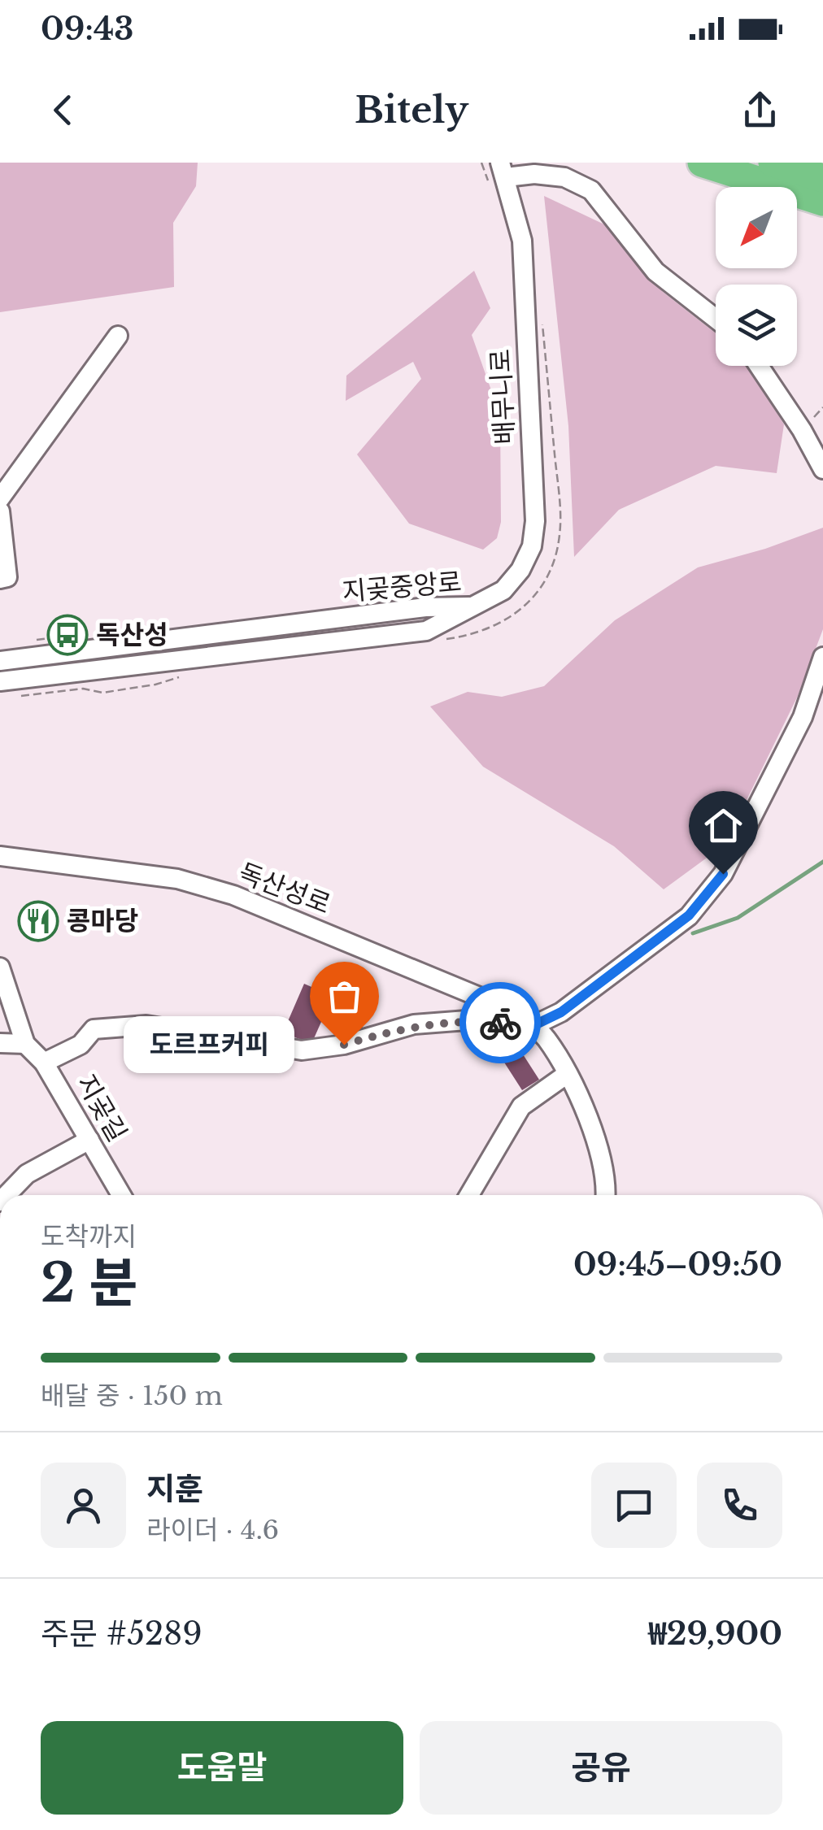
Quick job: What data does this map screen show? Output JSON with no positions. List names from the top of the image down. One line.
{"streets":{"street":["배무니로","지곶중앙로","독산성로","지곶길"]},"crossings":[["배무니로","지곶중앙로"]],"places":{"bus stop":["독산성"],"restaurant":["콩마당"],"other":["도르프커피"]},"north":"bottom left","page":{"status":"09:43","header":"Bitely","bubble":"도르프커피","heading":["2 분","도착까지","09:45–09:50"],"panel":["지훈","라이더 · 4.6","주문 #5289","₩29,900"],"bar":"배달 중 · 150 m","buttons":["도움말","공유"]}}
